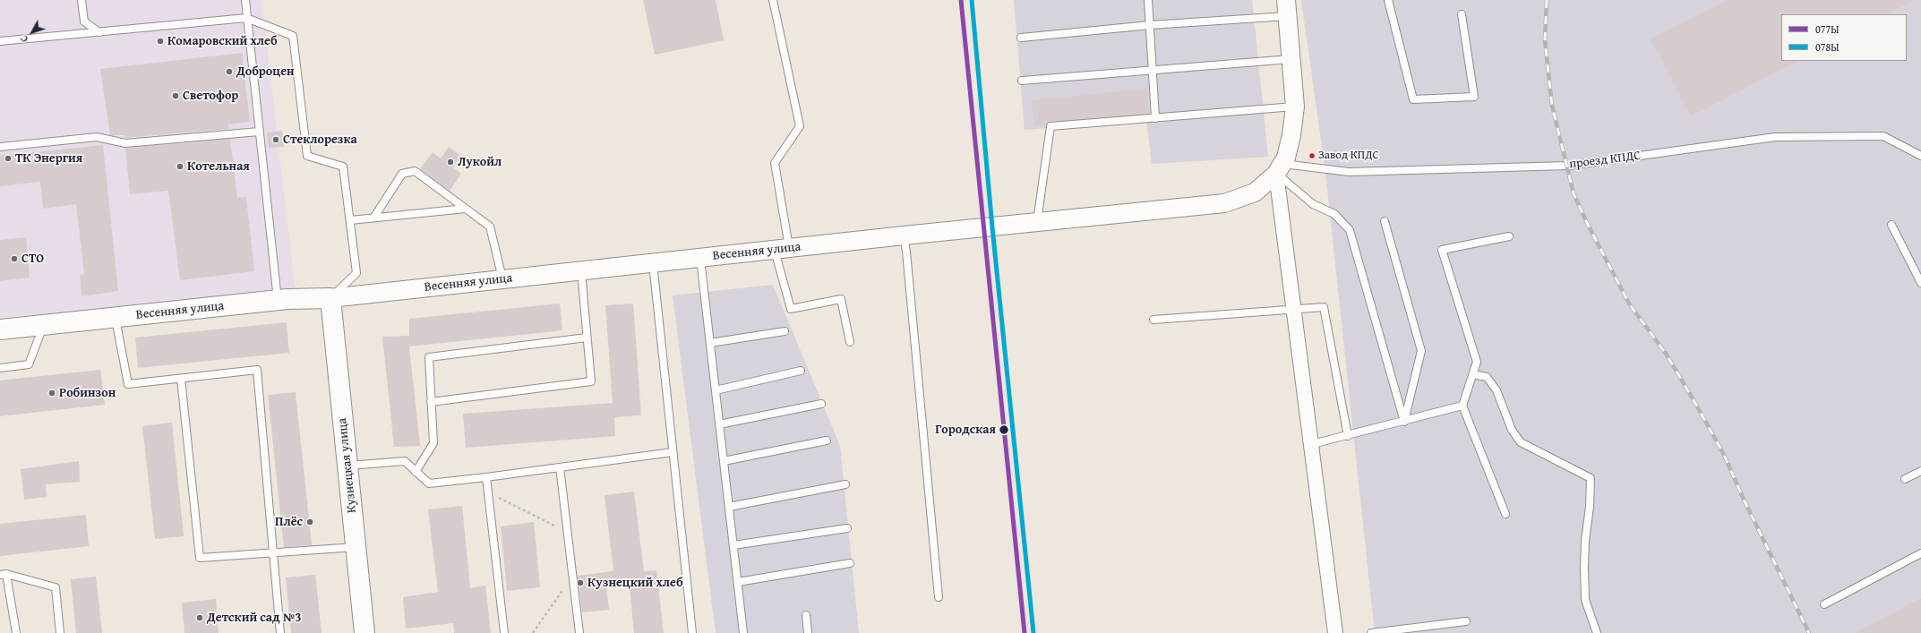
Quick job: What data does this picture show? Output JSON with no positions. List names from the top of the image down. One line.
{"streets":{"main road":["Весенняя улица","Кузнецкая улица"],"lane":["проезд КПДС"]},"crossings":[["проезд КПДС","Весенняя улица"],["Весенняя улица","Кузнецкая улица"]],"places":["Комаровский хлеб","Доброцен","Светофор","Стеклорезка","Завод КПДС","ТК Энергия","Лукойл","Котельная","СТО","Робинзон","Городская","Плёс","Кузнецкий хлеб","Детский сад №3"],"lines":["transit line 077Ы","transit line 078Ы"],"legend":["077Ы","078Ы"],"north":"bottom left"}
